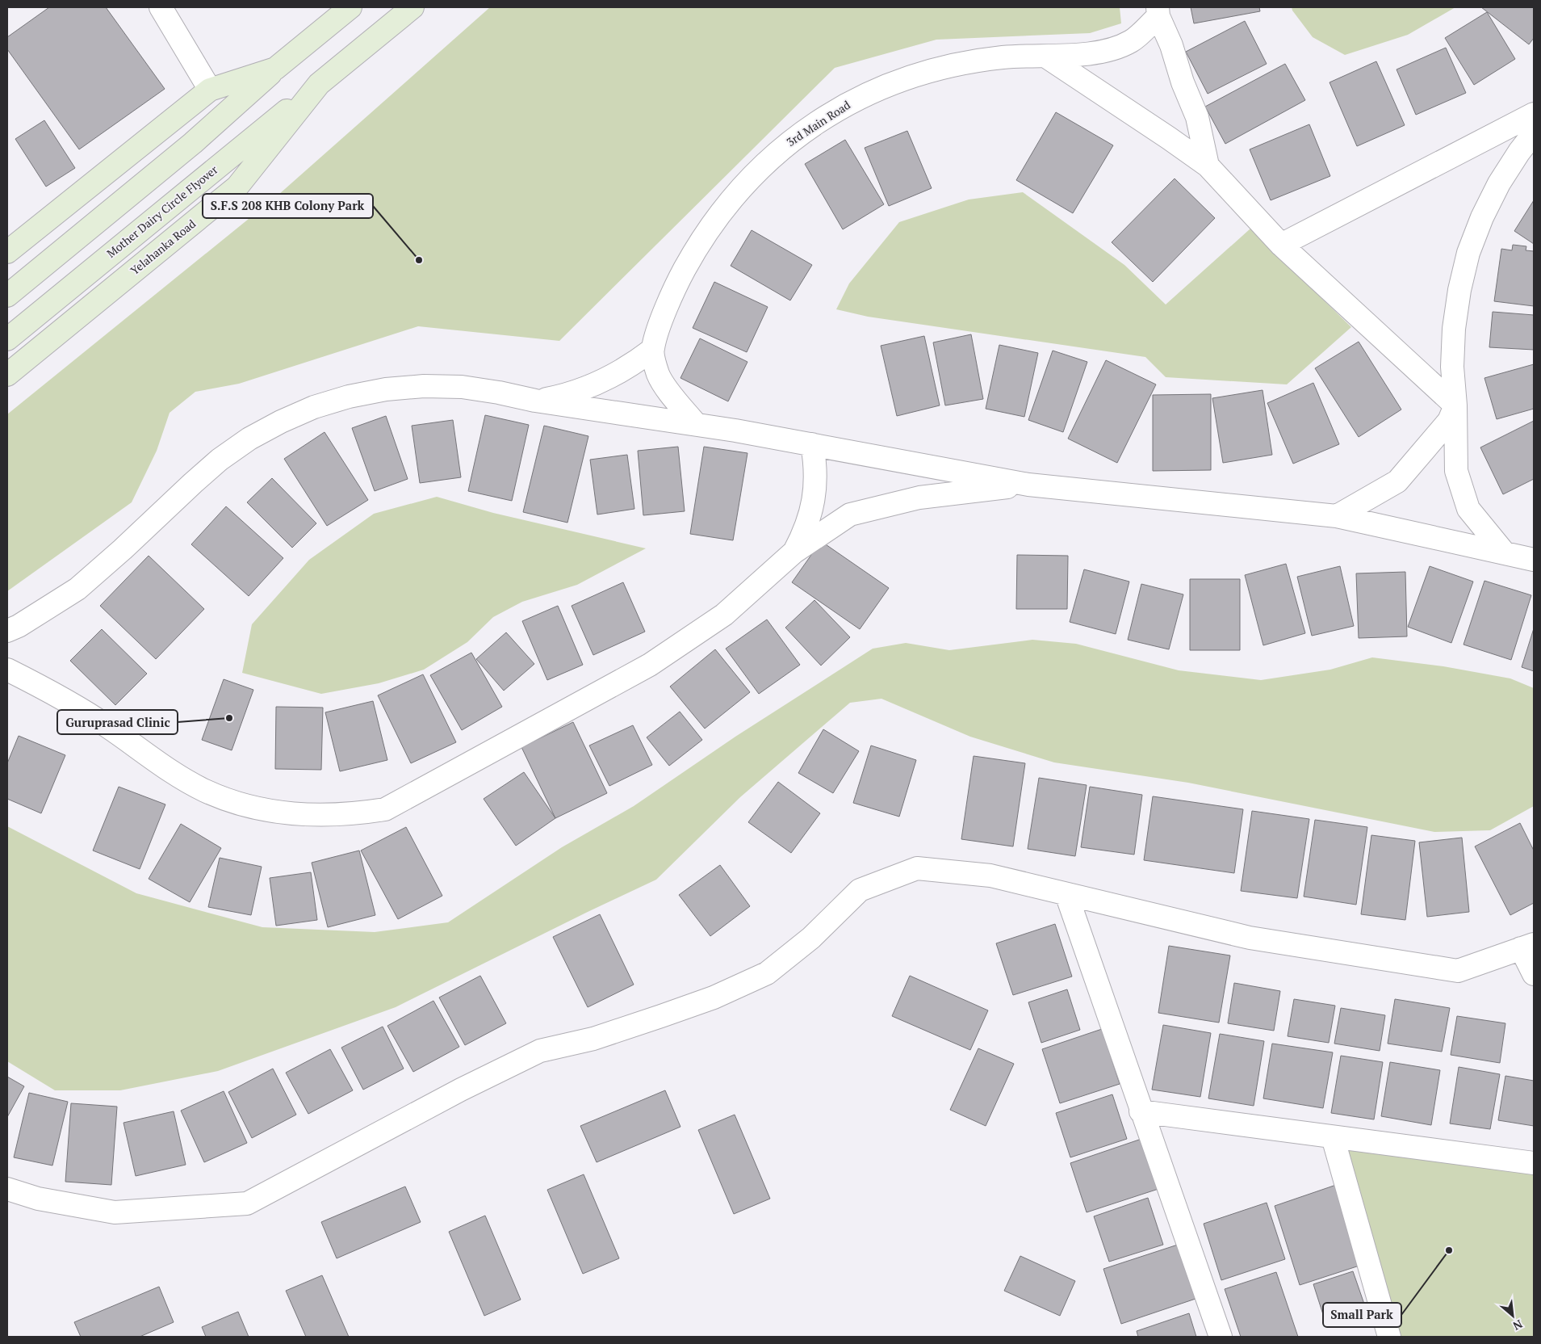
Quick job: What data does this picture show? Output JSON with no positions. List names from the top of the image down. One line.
{"streets":{"main road":["Mother Dairy Circle Flyover","Yelahanka Road"],"street":["3rd Main Road"]},"crossings":[["Mother Dairy Circle Flyover","Yelahanka Road"]],"places":["S.F.S 208 KHB Colony Park","Guruprasad Clinic","Small Park"],"north":"bottom right"}
